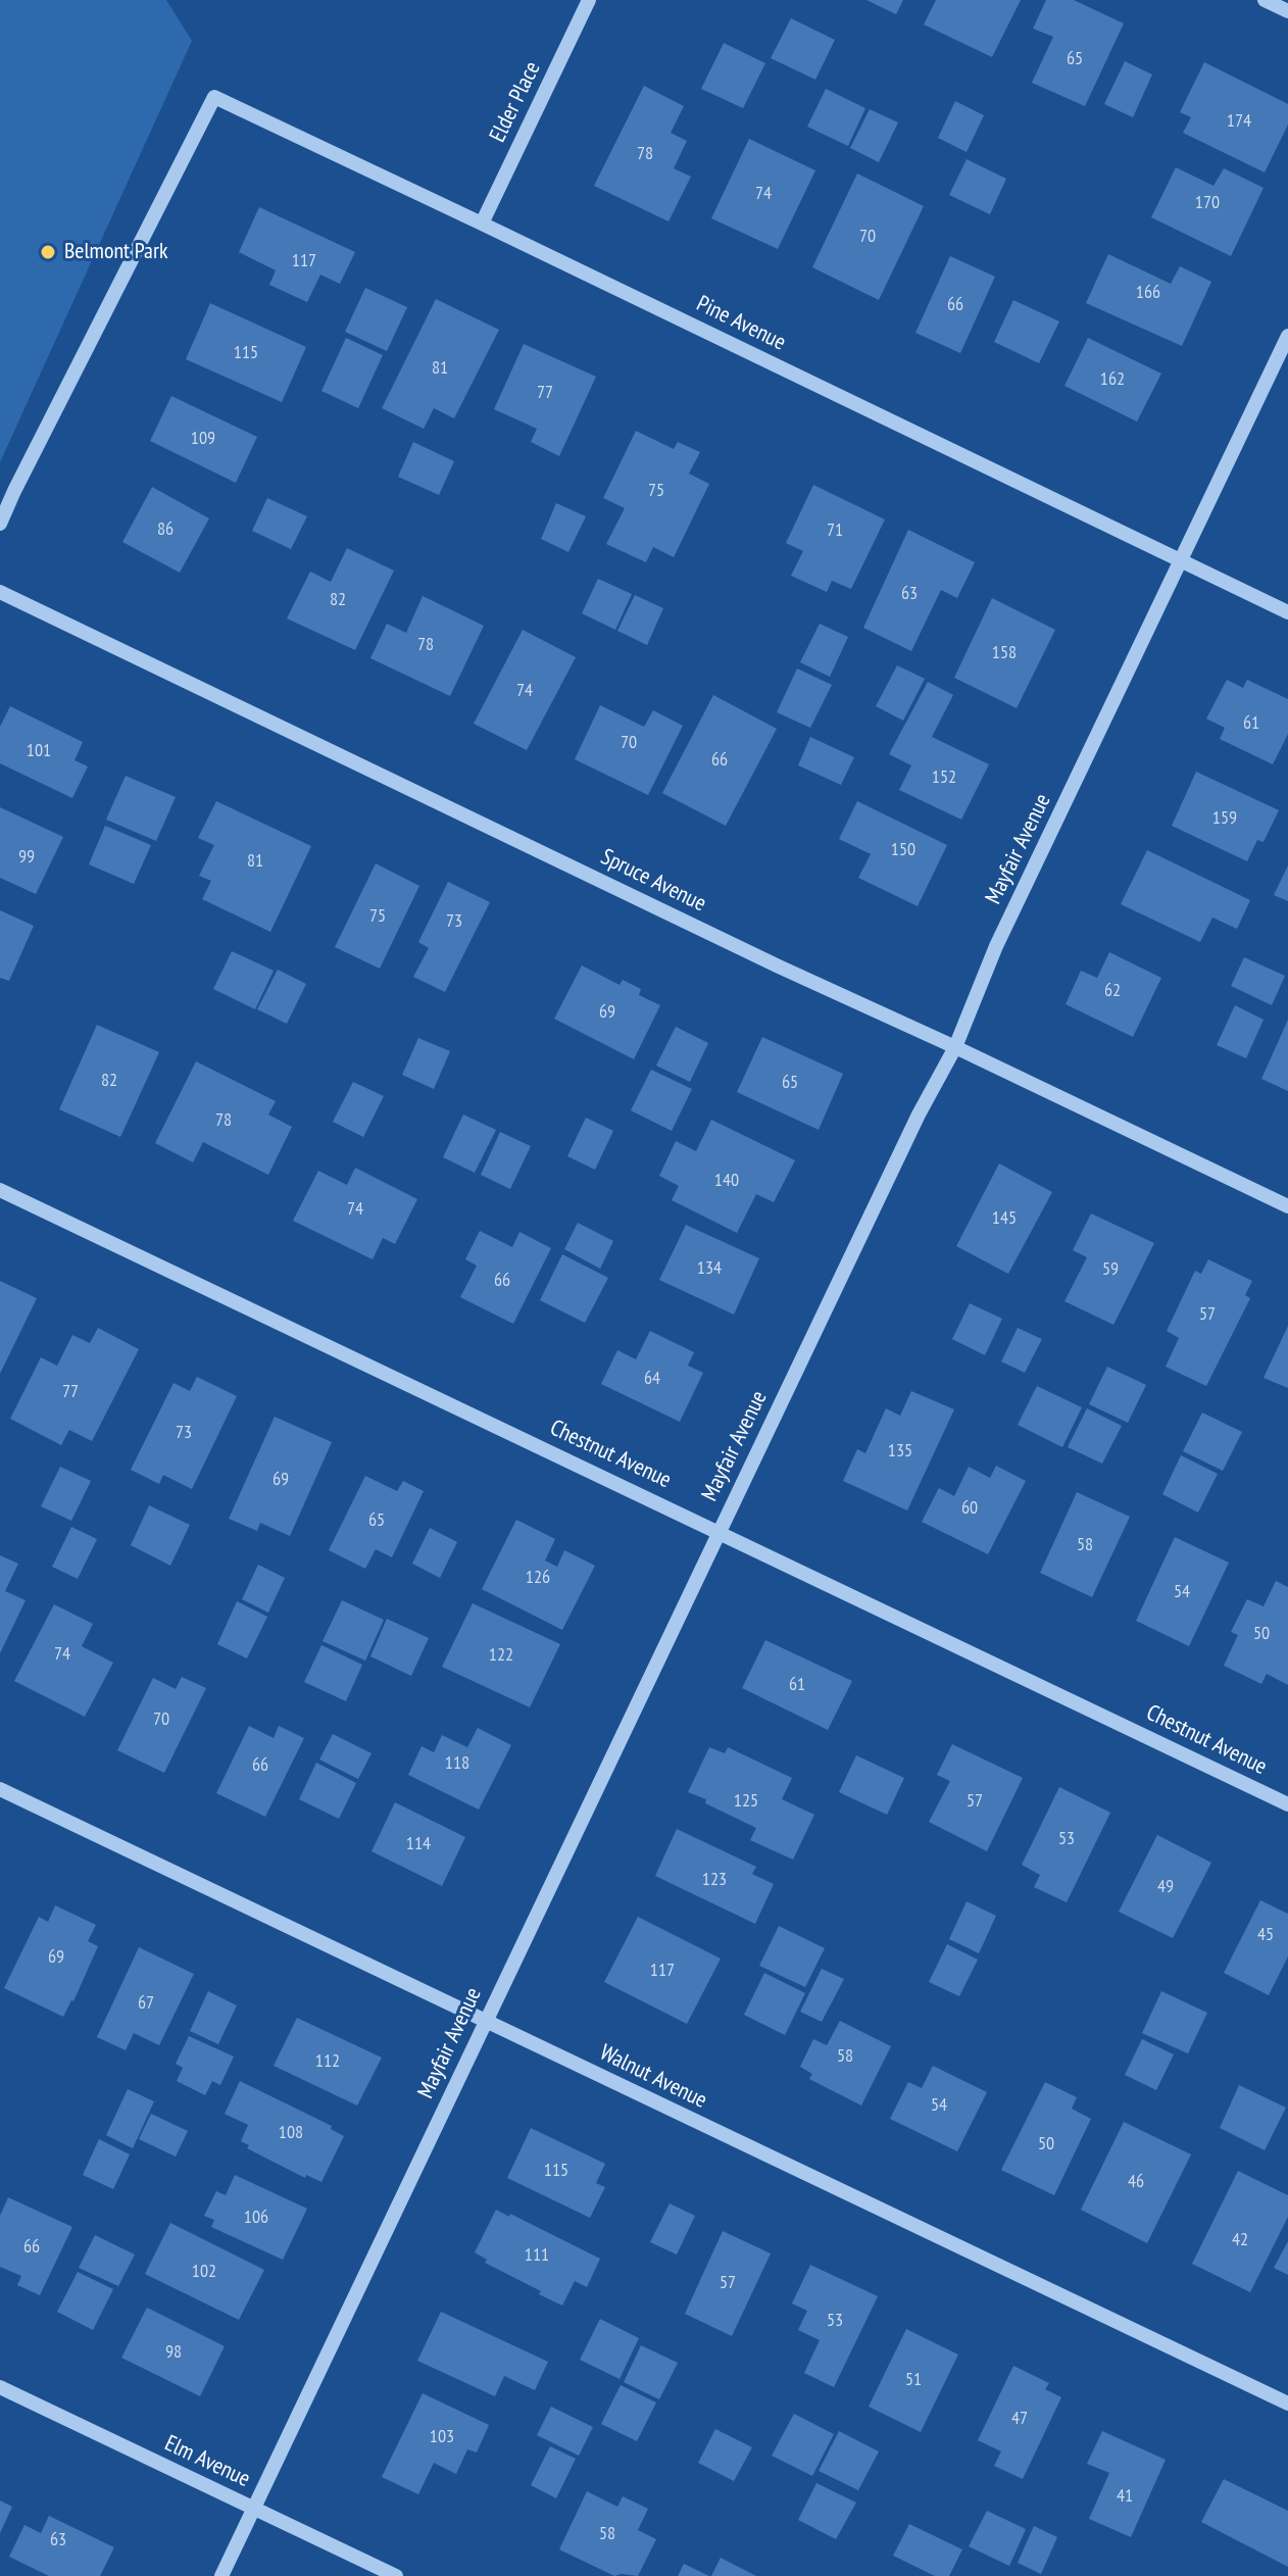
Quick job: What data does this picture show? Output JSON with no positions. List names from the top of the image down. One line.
{"streets":{"street":["Elder Place","Pine Avenue","Mayfair Avenue","Spruce Avenue","Chestnut Avenue","Walnut Avenue","Elm Avenue"]},"crossings":[["Elder Place","Pine Avenue"],["Pine Avenue","Mayfair Avenue"],["Mayfair Avenue","Spruce Avenue"],["Mayfair Avenue","Chestnut Avenue"],["Mayfair Avenue","Walnut Avenue"],["Mayfair Avenue","Elm Avenue"]],"places":["Belmont Park"],"house_numbers":["65","174","78","74","170","70","117","166","66","115","81","162","77","109","75","86","71","63","82","78","158","74","61","70","101","66","152","159","150","99","81","75","73","62","69","82","65","78","140","74","145","134","59","66","57","64","77","73","135","69","60","65","58","126","54","50","74","122","61","70","118","66","125","57","53","114","123","49","45","69","117","67","58","112","54","108","50","115","46","106","42","66","111","102","57","53","98","51","47","103","41","58","63"]}
